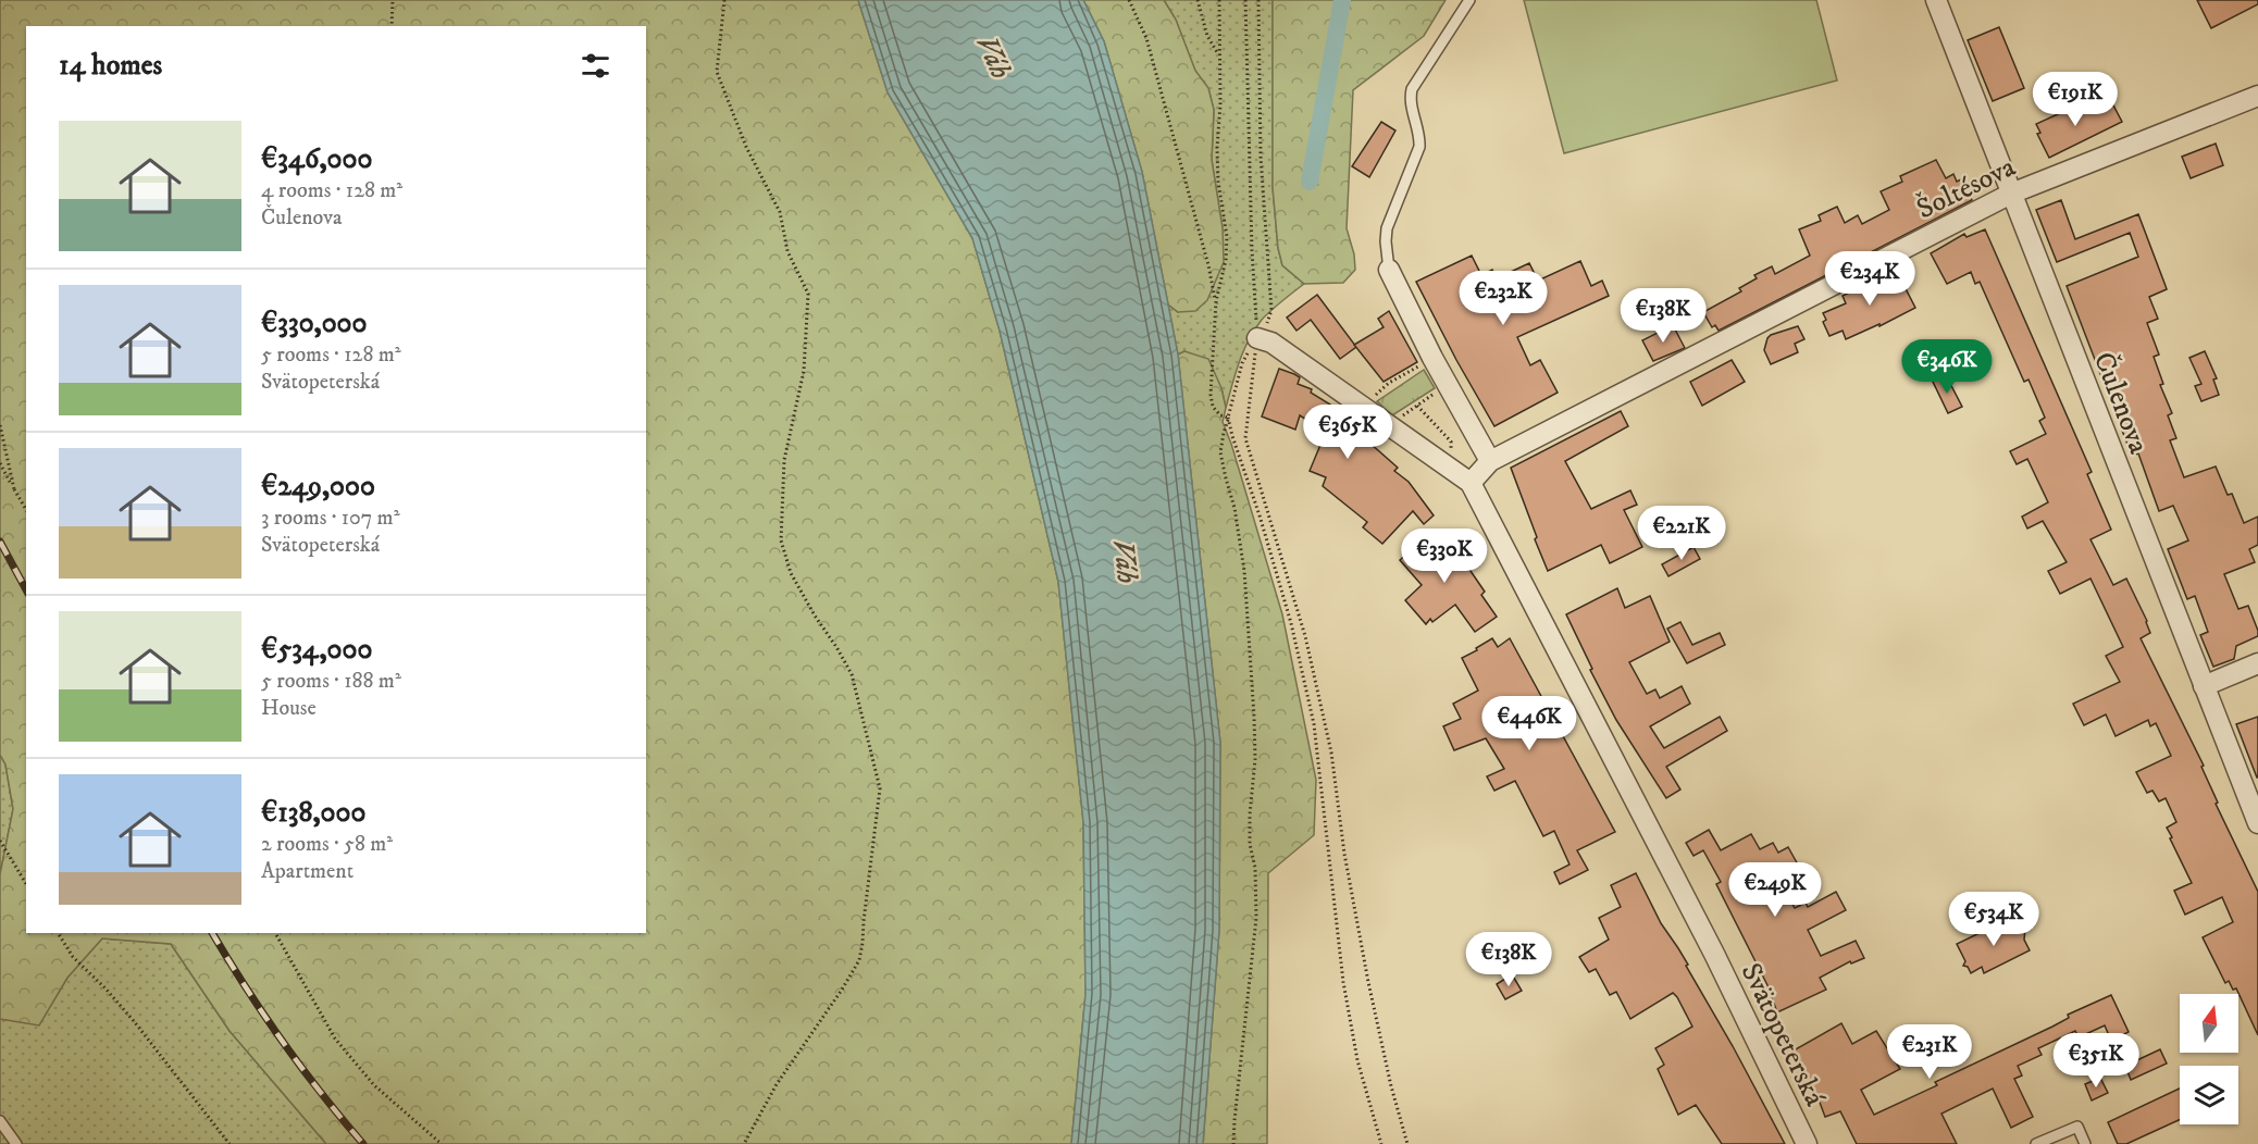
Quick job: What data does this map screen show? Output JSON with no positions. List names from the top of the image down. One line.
{"streets":{"street":["Šoltésova","Čulenova","Svätopeterská"]},"crossings":[["Šoltésova","Čulenova"],["Šoltésova","Svätopeterská"]],"water":["Váh"],"north":"top","page":{"heading":"14 homes","price":["€191K","€234K","€232K","€138K","€346K","€365K","€221K","€330K","€446K","€249K","€534K","€138K","€231K","€351K"],"list":[{"name":"€346,000","note":"4 rooms · 128 m² · Čulenova"},{"name":"€330,000","note":"5 rooms · 128 m² · Svätopeterská"},{"name":"€249,000","note":"3 rooms · 107 m² · Svätopeterská"},{"name":"€534,000","note":"5 rooms · 188 m² · House"},{"name":"€138,000","note":"2 rooms · 58 m² · Apartment"}]}}
